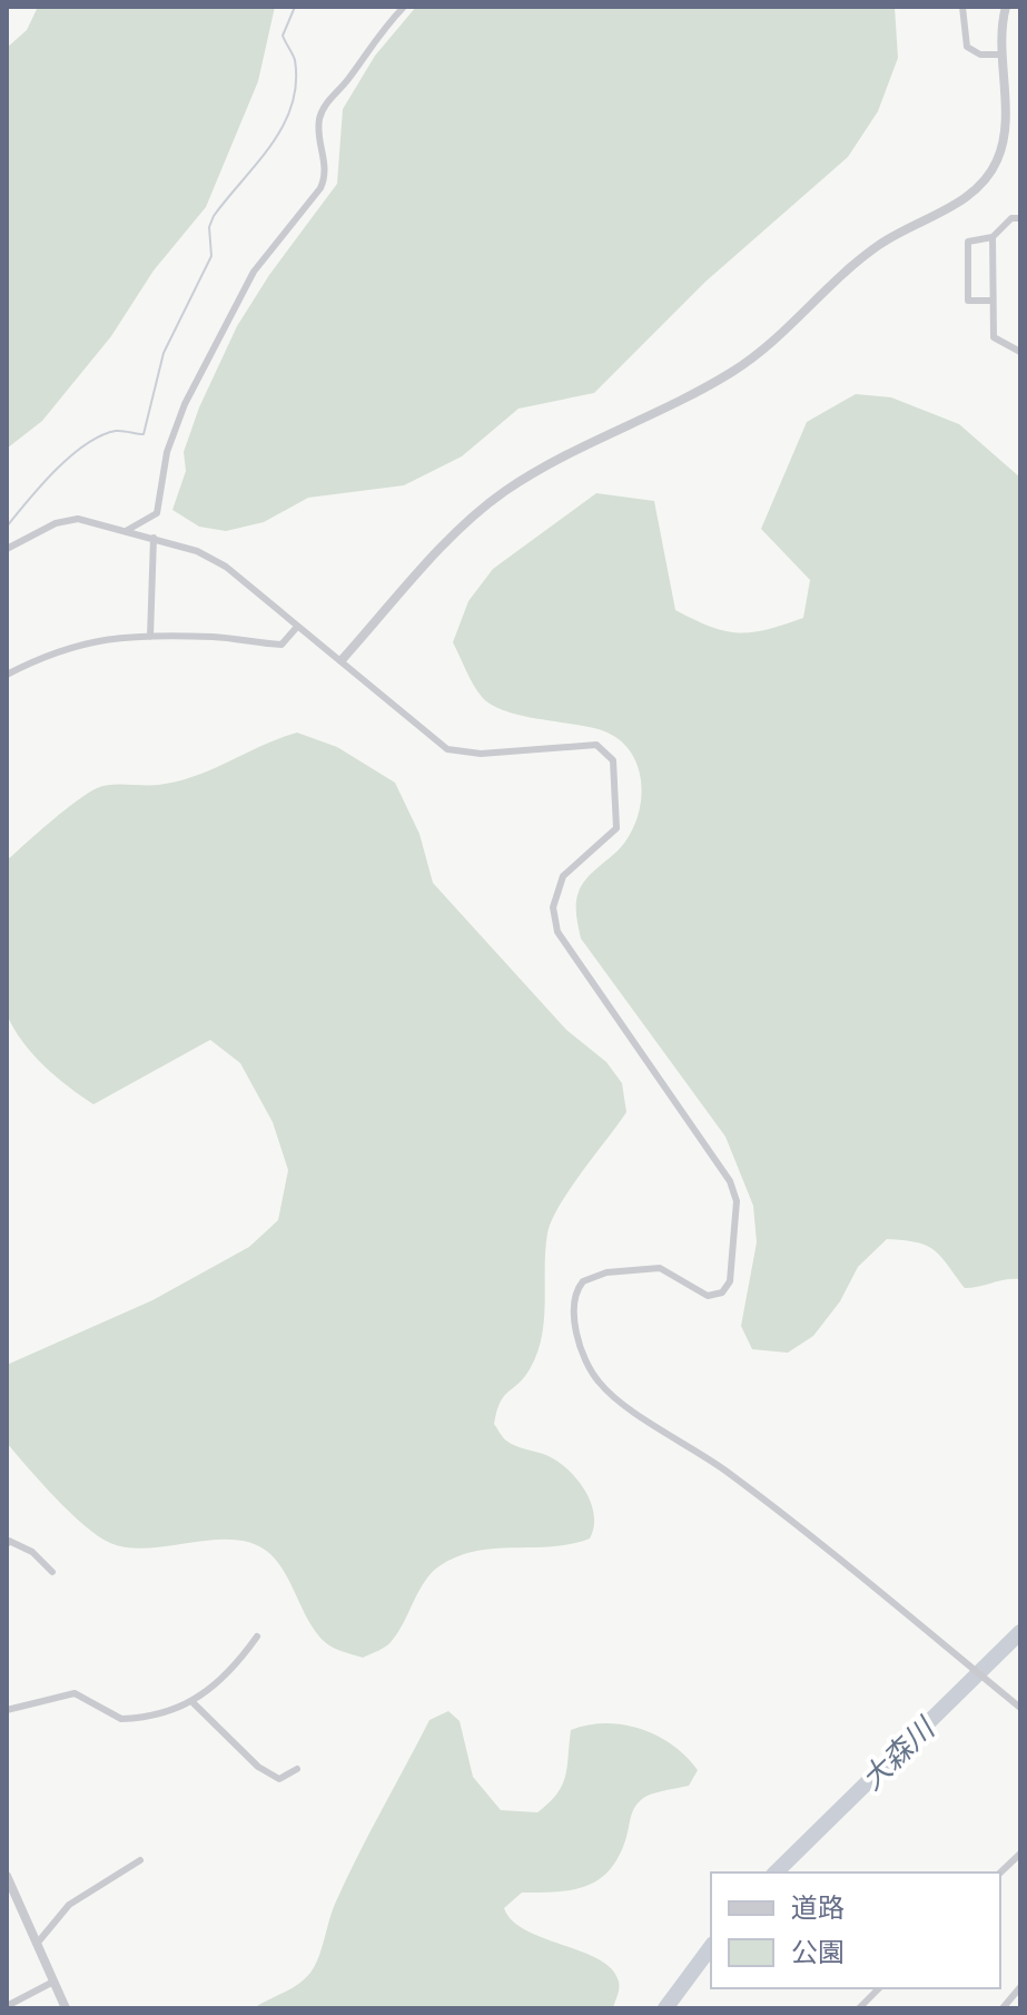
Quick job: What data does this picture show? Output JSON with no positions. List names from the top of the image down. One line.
{"water":["大森川"],"legend":["道路","公園"]}
